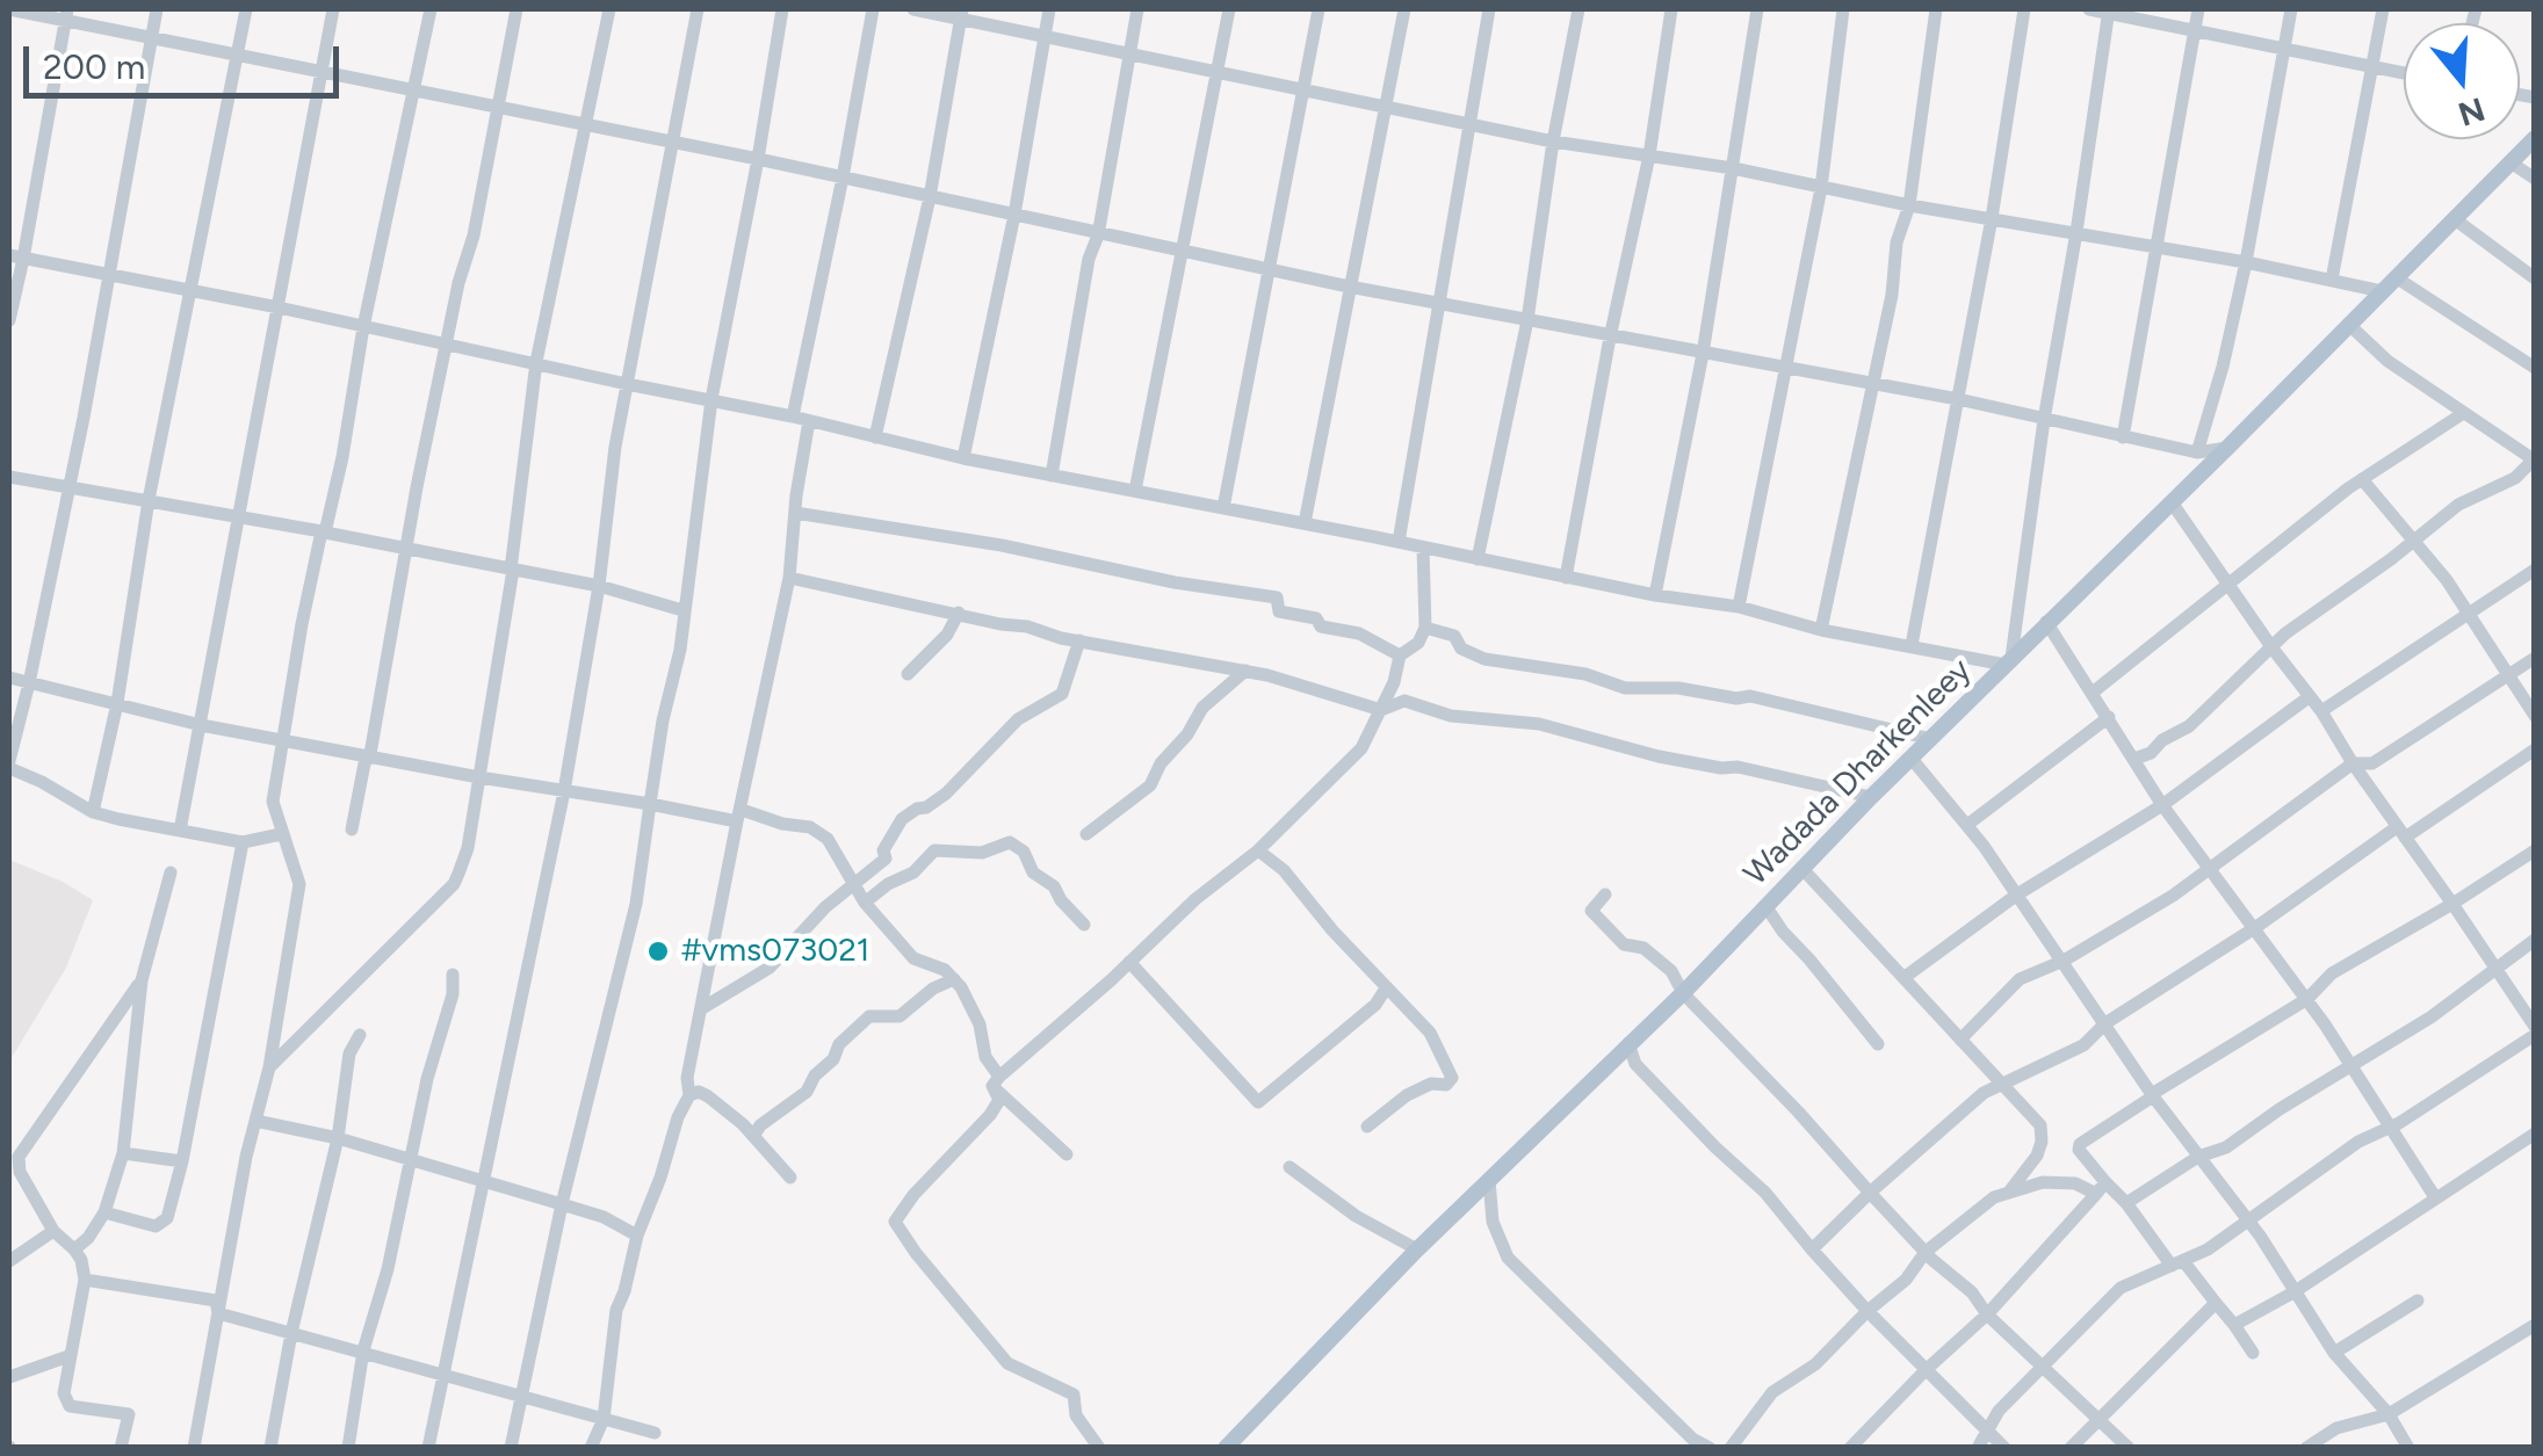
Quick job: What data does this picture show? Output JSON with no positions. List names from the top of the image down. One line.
{"streets":{"main road":["Wadada Dharkenleey"]},"places":["#vms073021"],"scale_bar":"200 m","north":"bottom"}
